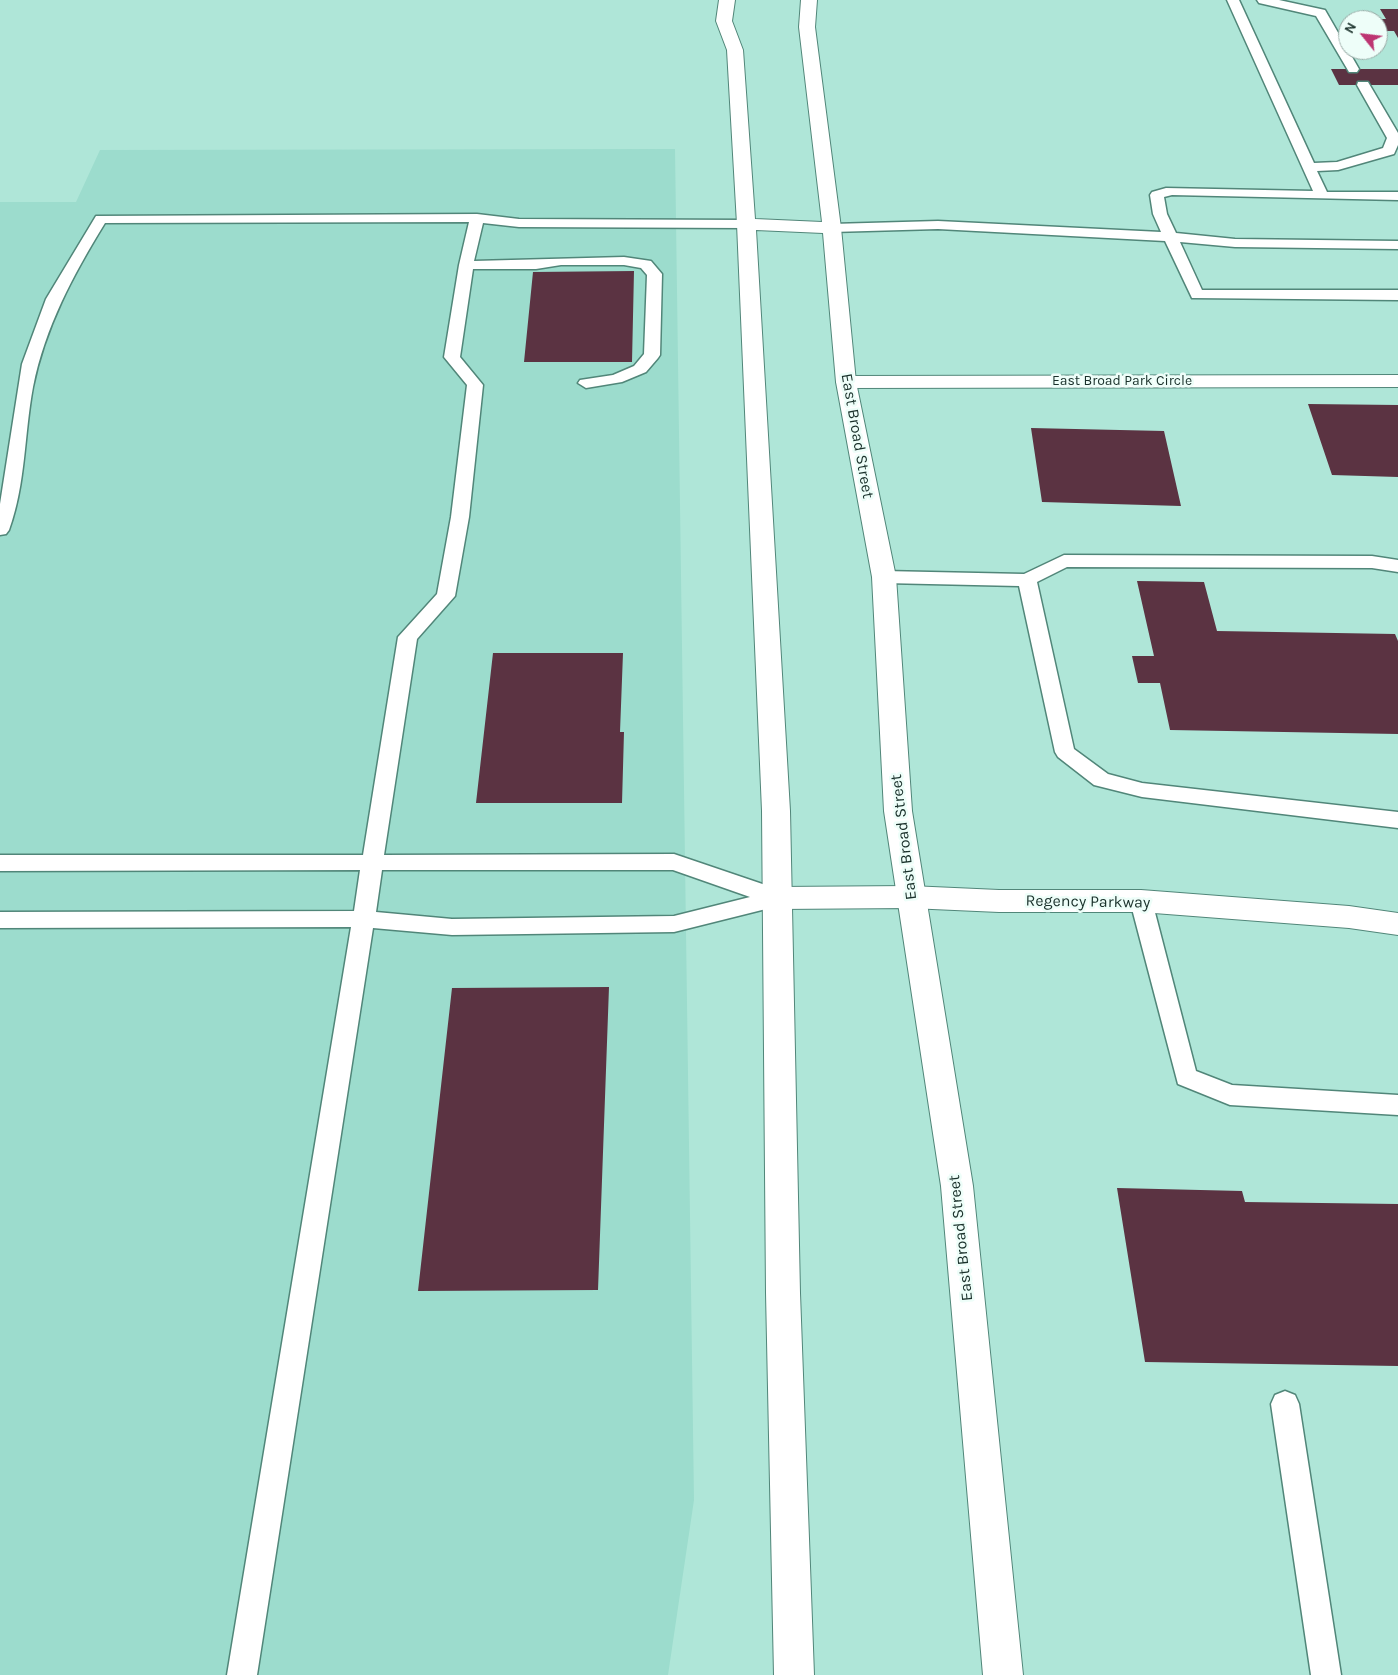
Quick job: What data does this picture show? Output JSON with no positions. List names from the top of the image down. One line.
{"streets":{"main road":["East Broad Park Circle","East Broad Street","Regency Parkway"]},"crossings":[["East Broad Park Circle","East Broad Street"],["East Broad Street","Regency Parkway"]],"north":"top left"}
